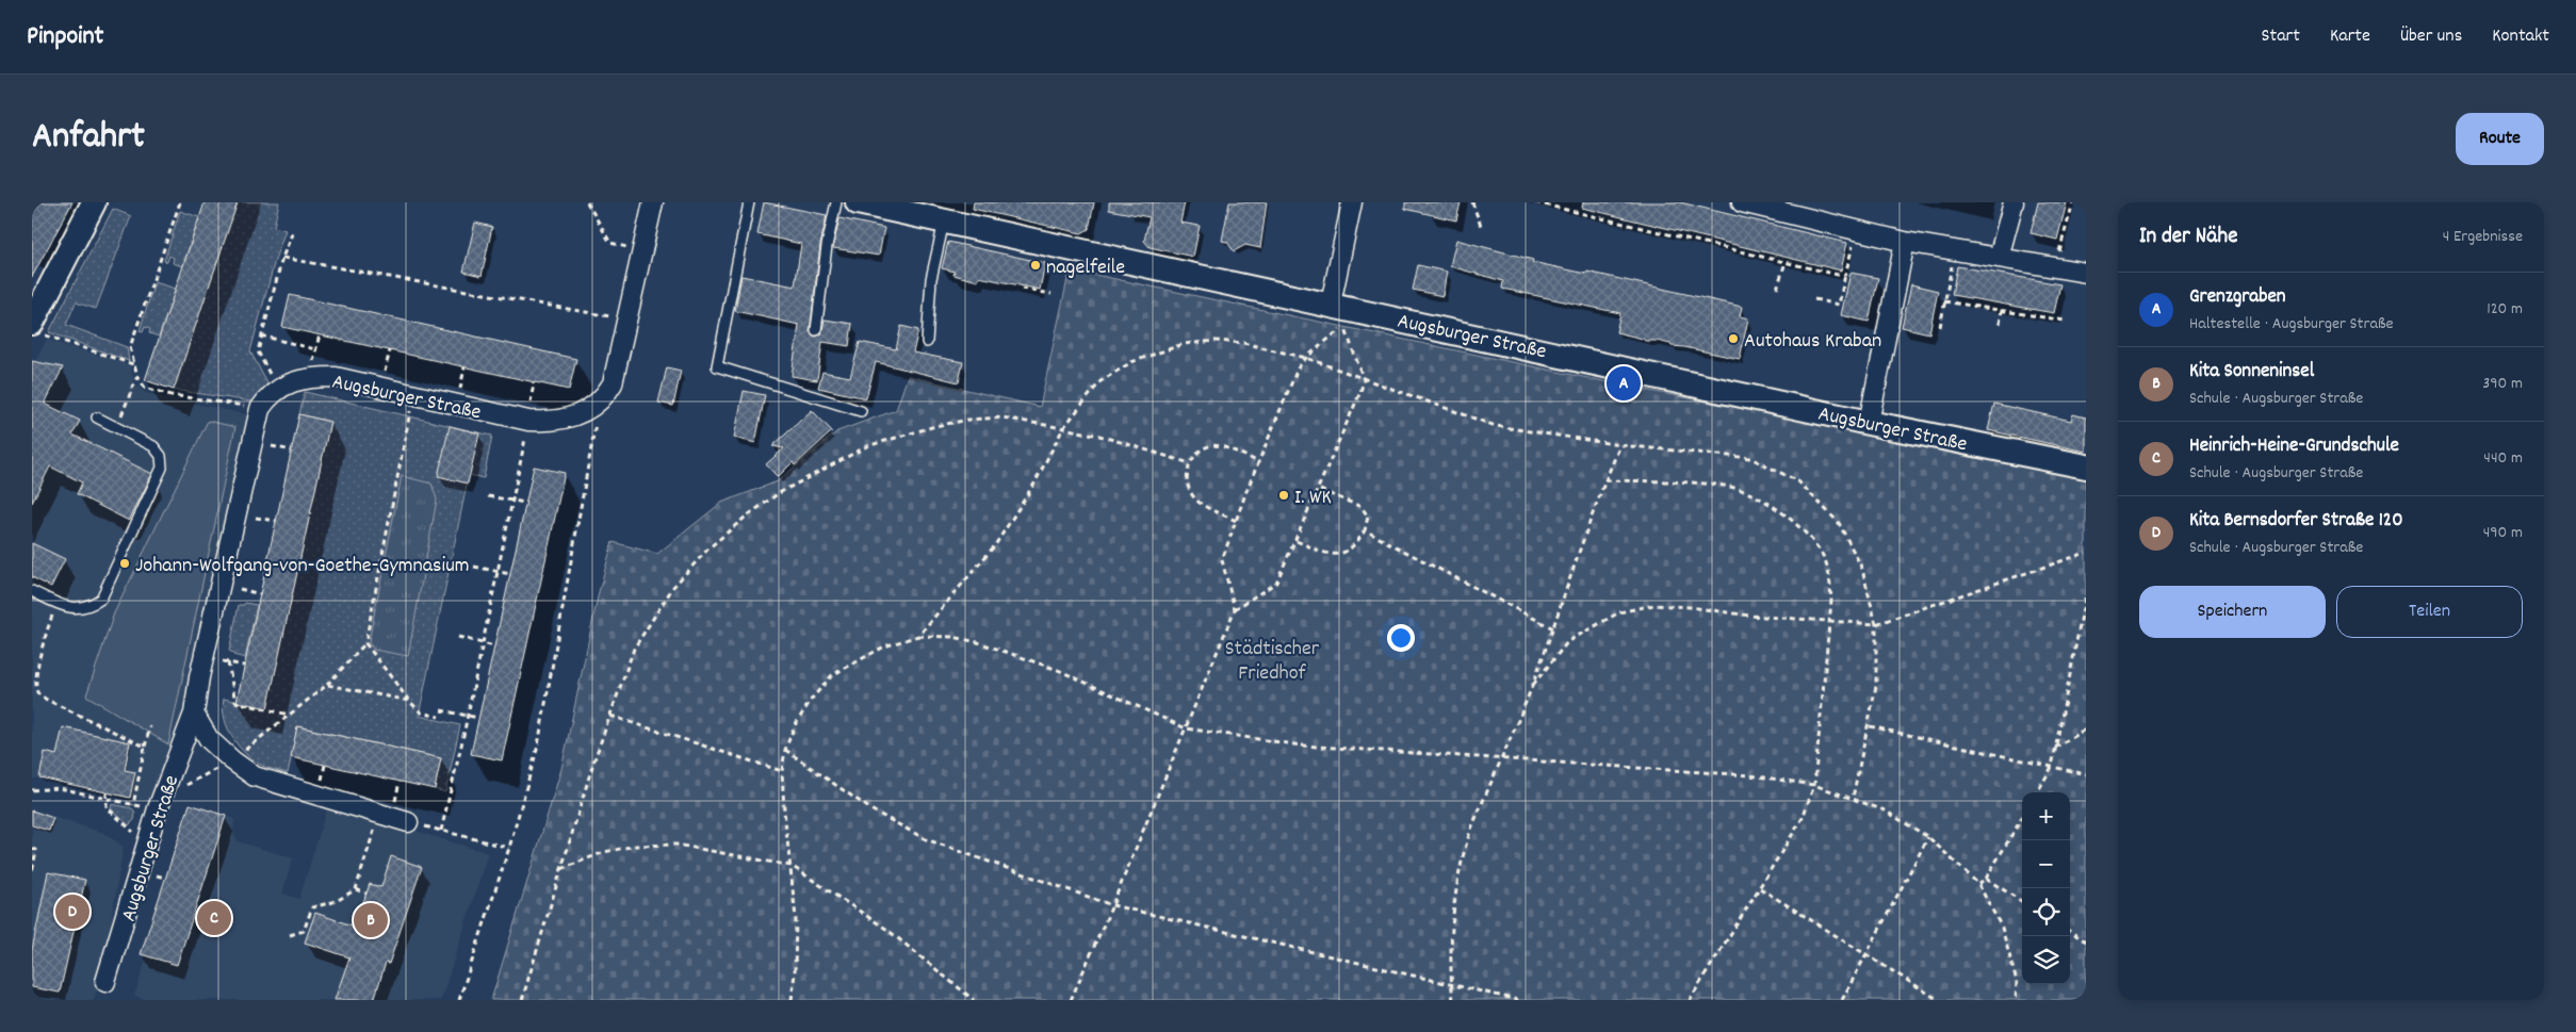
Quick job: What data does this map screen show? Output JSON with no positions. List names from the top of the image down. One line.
{"streets":{"street":["Augsburger Straße"]},"parks":["Städtischer Friedhof"],"places":["nagelfeile","Autohaus Kraban","I. WK","Johann-Wolfgang-von-Goethe-Gymnasium"],"page":{"header":"Pinpoint","nav":["Start","Karte","Über uns","Kontakt"],"title":"Anfahrt","buttons":["Route",["Speichern","Teilen"]],"heading":["In der Nähe","4 Ergebnisse"],"list":[{"mark":"A","name":"Grenzgraben","note":"Haltestelle · Augsburger Straße","value":"120 m"},{"mark":"B","name":"Kita Sonneninsel","note":"Schule · Augsburger Straße","value":"390 m"},{"mark":"C","name":"Heinrich-Heine-Grundschule","note":"Schule · Augsburger Straße","value":"440 m"},{"mark":"D","name":"Kita Bernsdorfer Straße 120","note":"Schule · Augsburger Straße","value":"490 m"}],"pins":["A","D","C","B"],"map_buttons":["+","−"]}}
